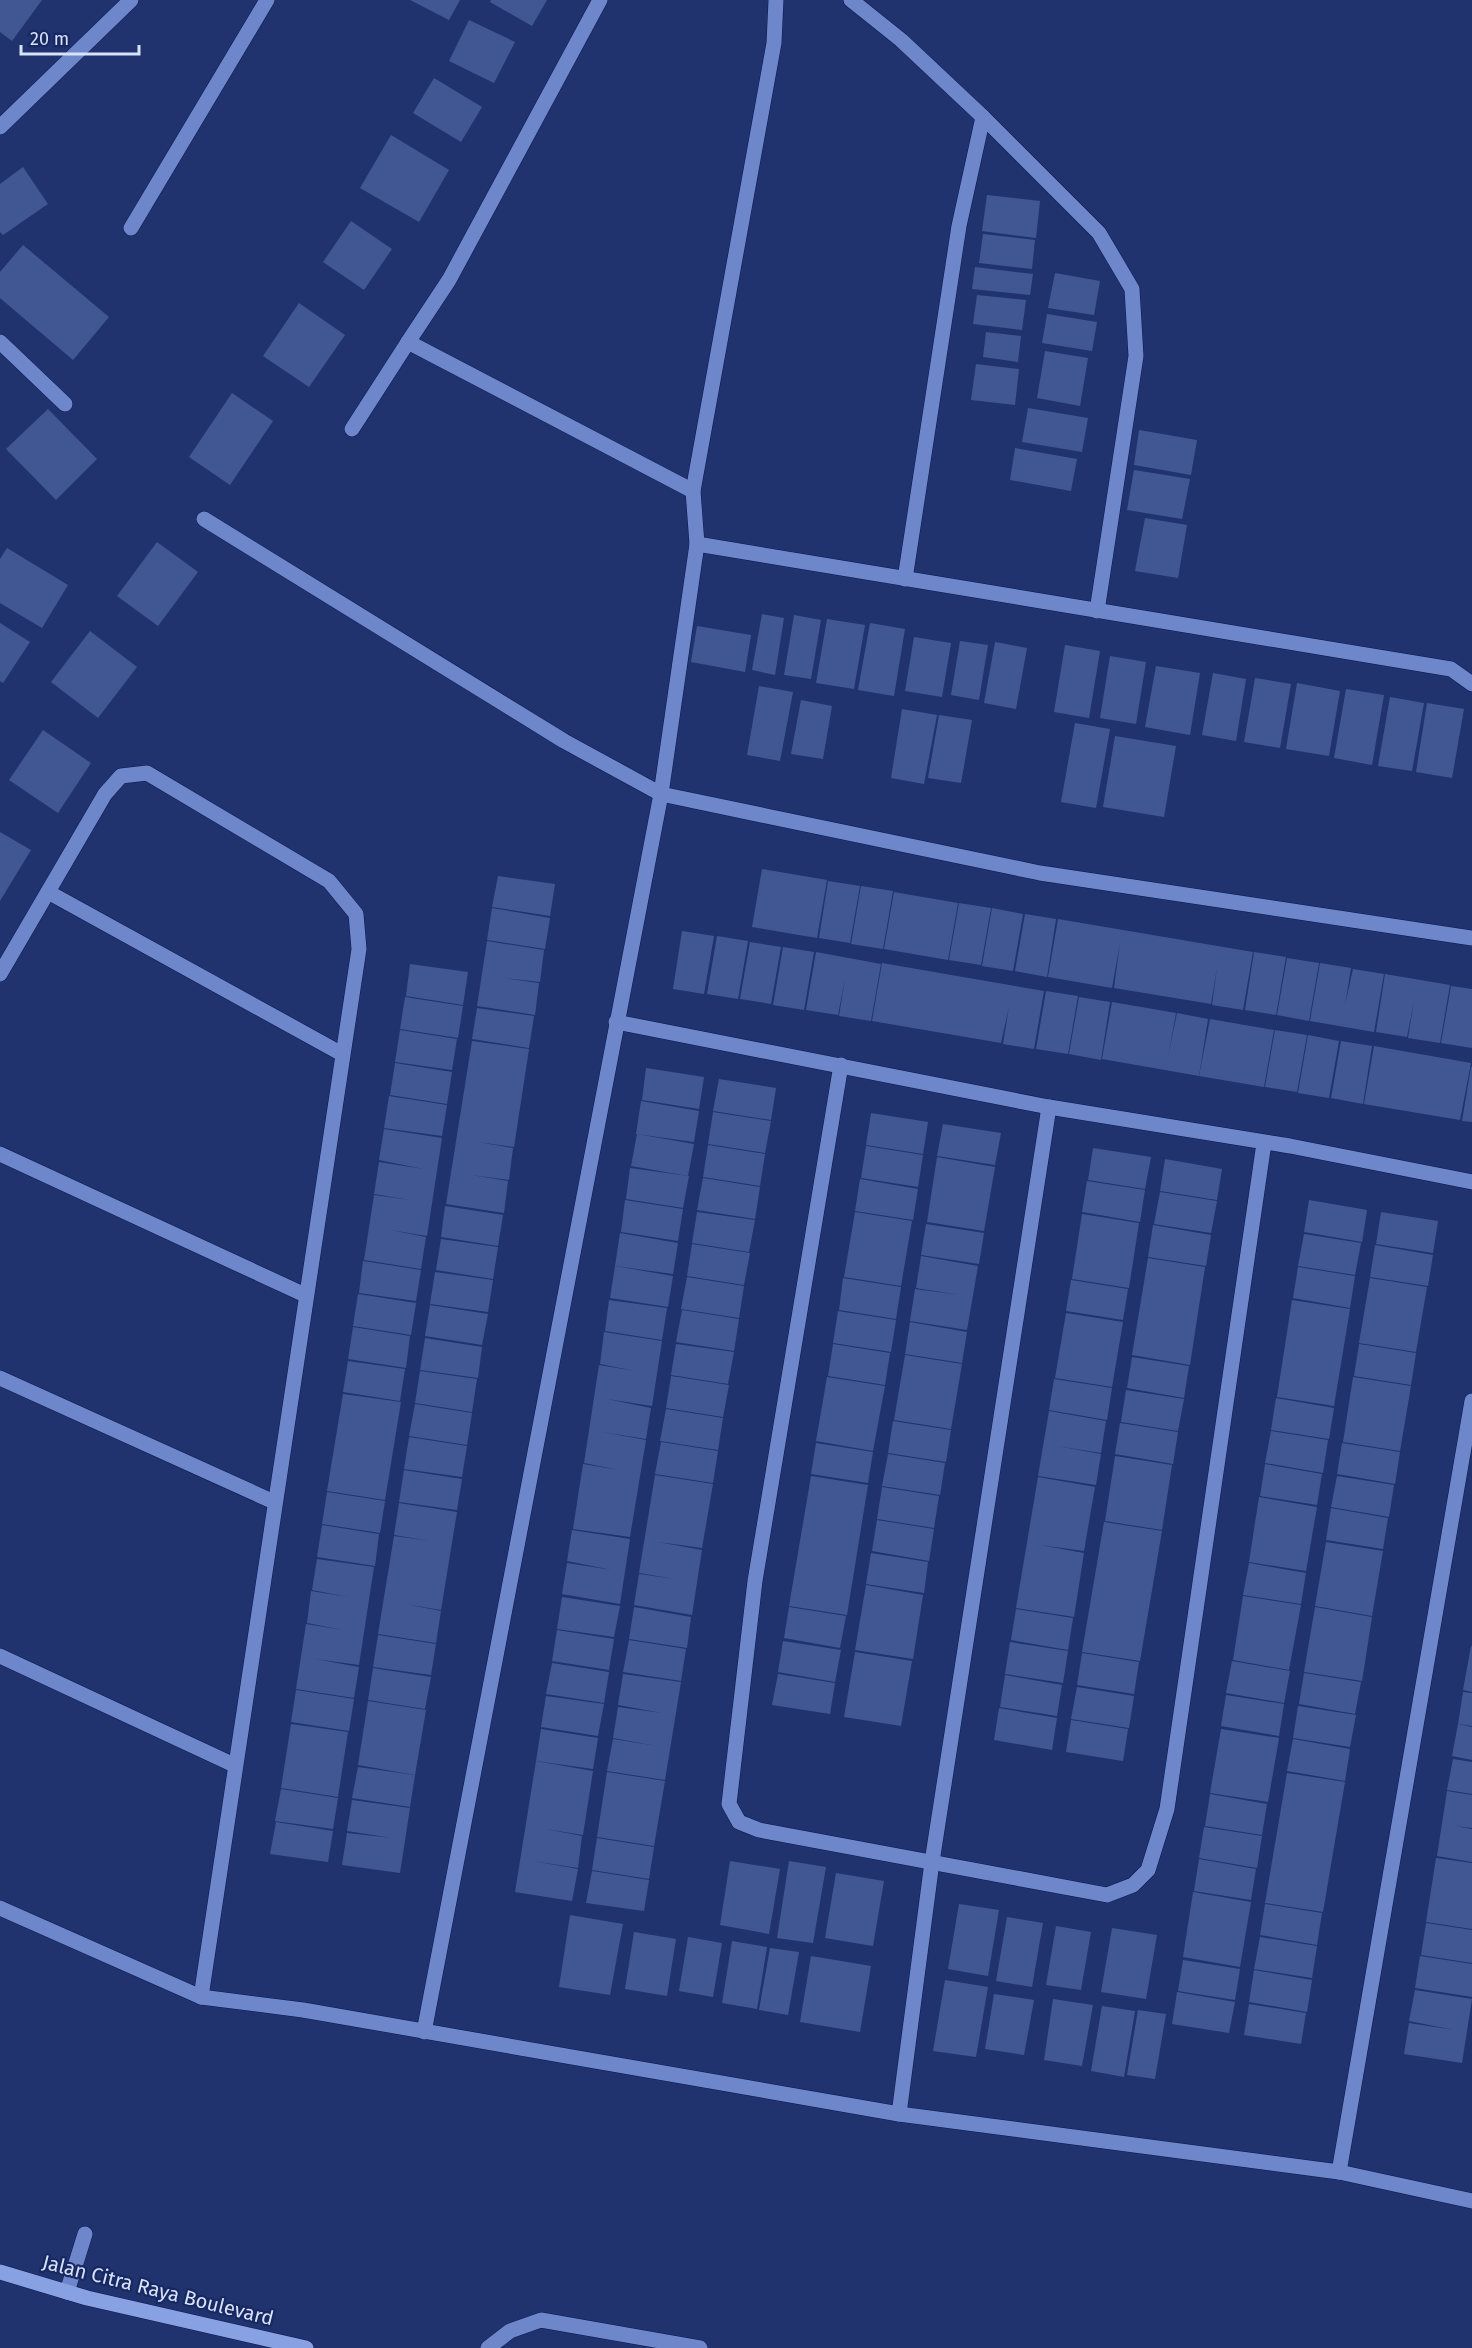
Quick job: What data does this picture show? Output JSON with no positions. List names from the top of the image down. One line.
{"streets":{"main road":["Jalan Citra Raya Boulevard"]},"scale_bar":"20 m"}
